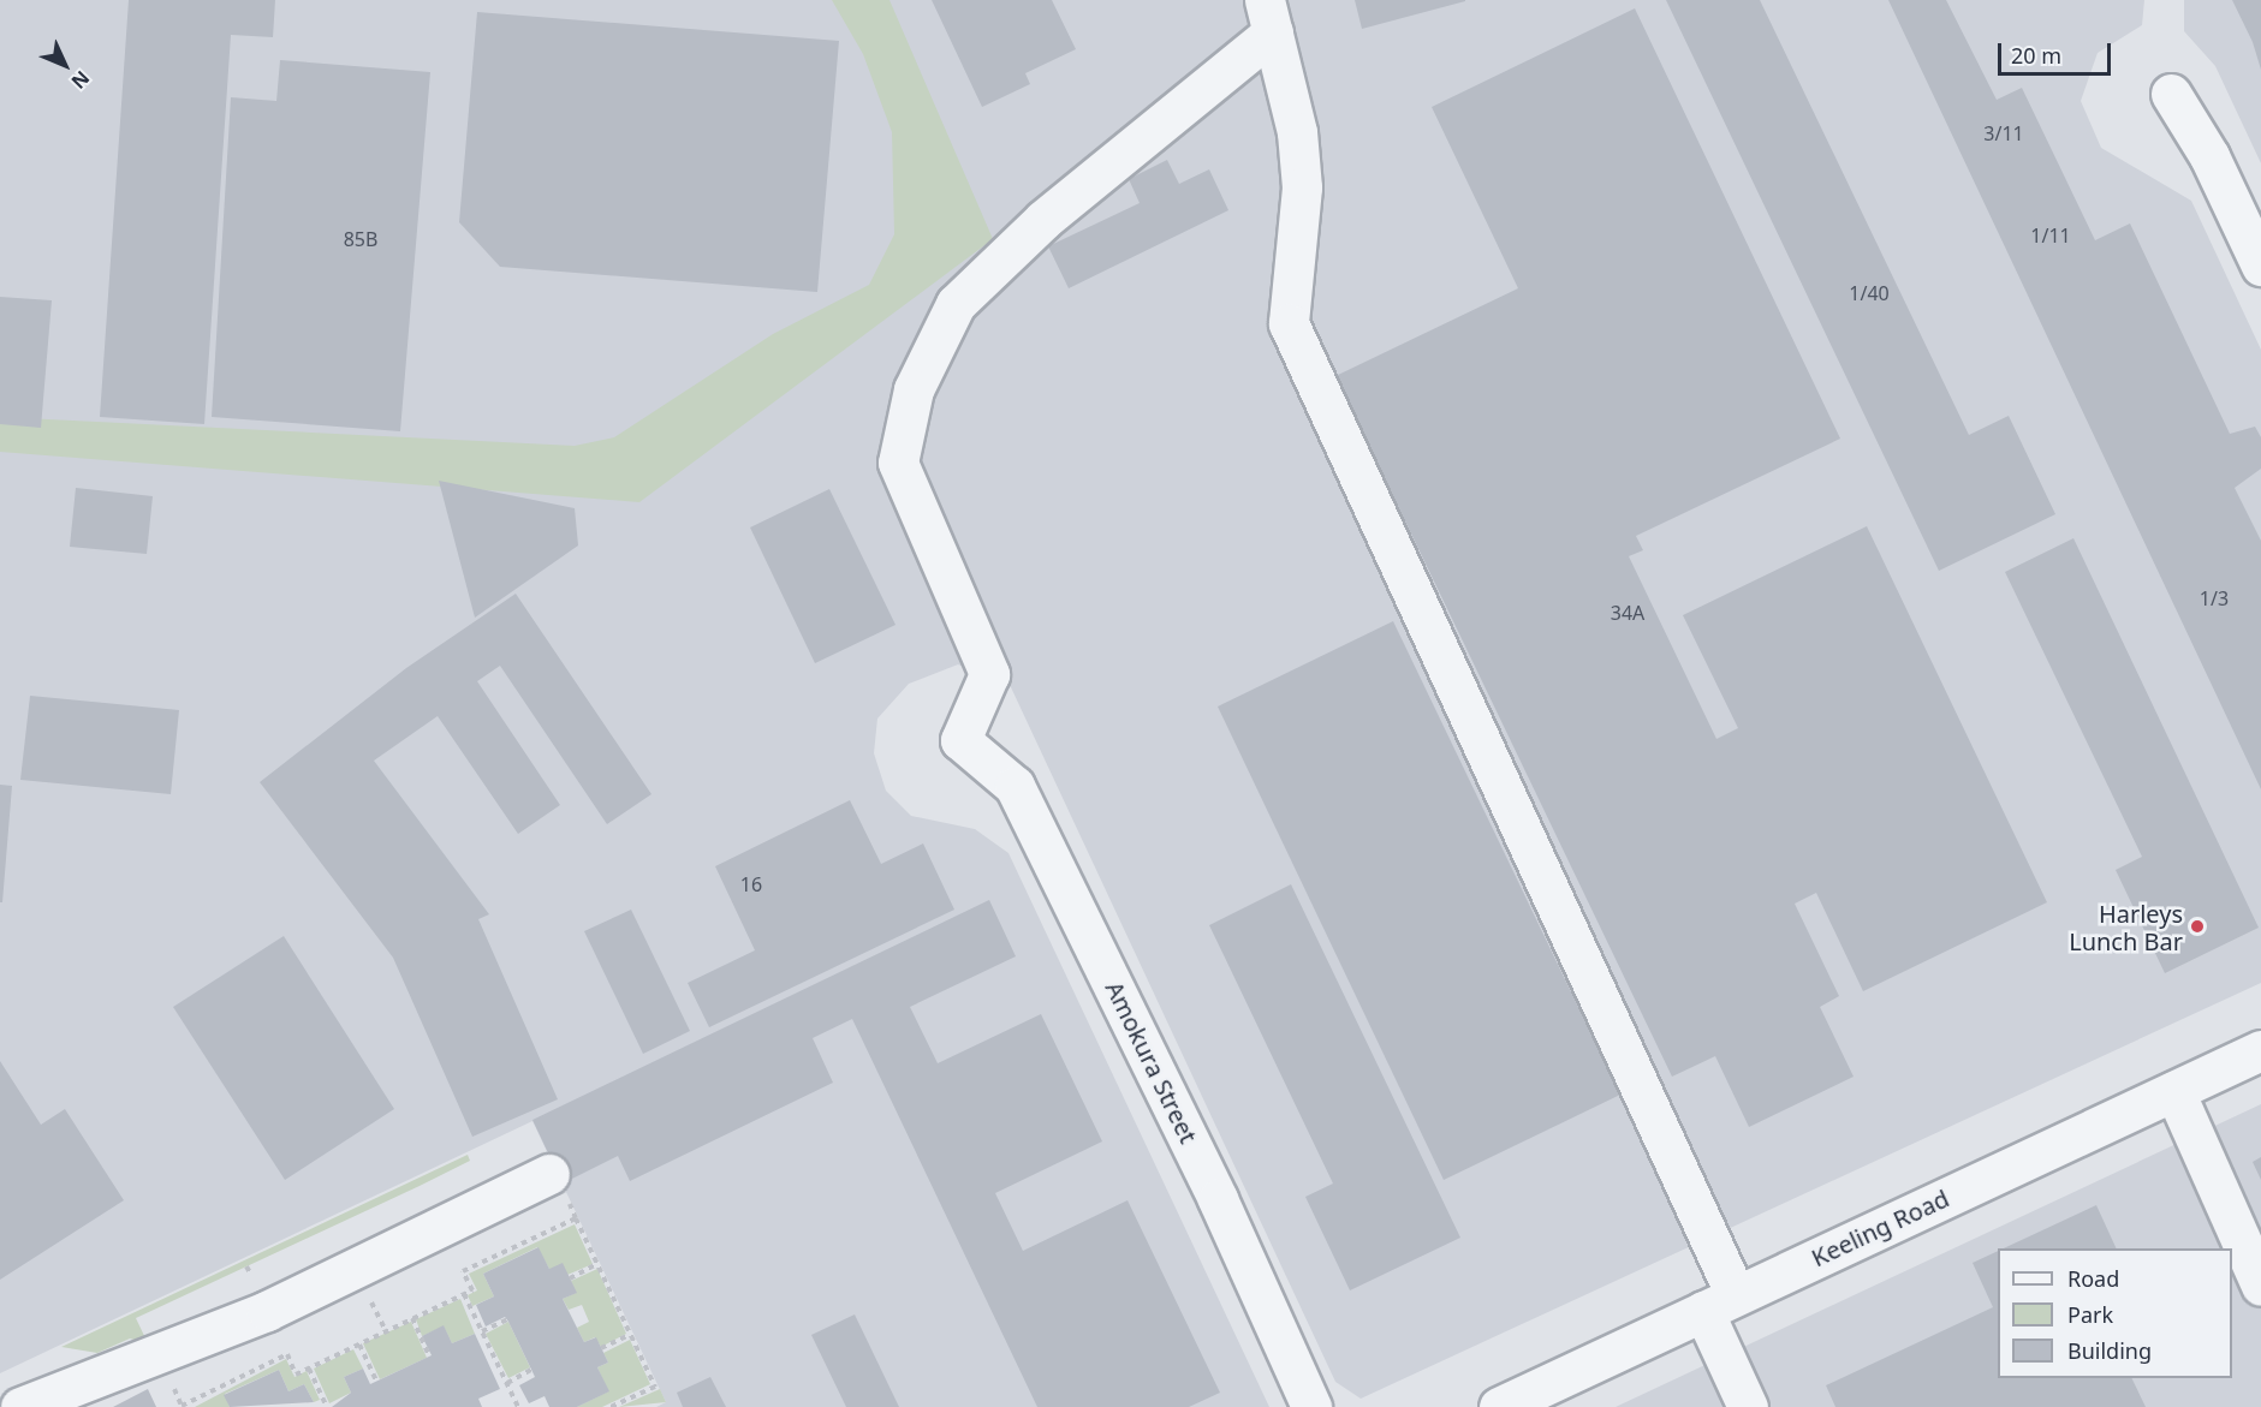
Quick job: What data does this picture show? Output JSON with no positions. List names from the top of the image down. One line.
{"streets":{"street":["Amokura Street","Keeling Road"]},"places":["Harleys Lunch Bar"],"house_numbers":["3/11","1/11","85B","1/40","1/3","34A","16"],"legend":["Road","Park","Building"],"scale_bar":"20 m","north":"bottom right"}
